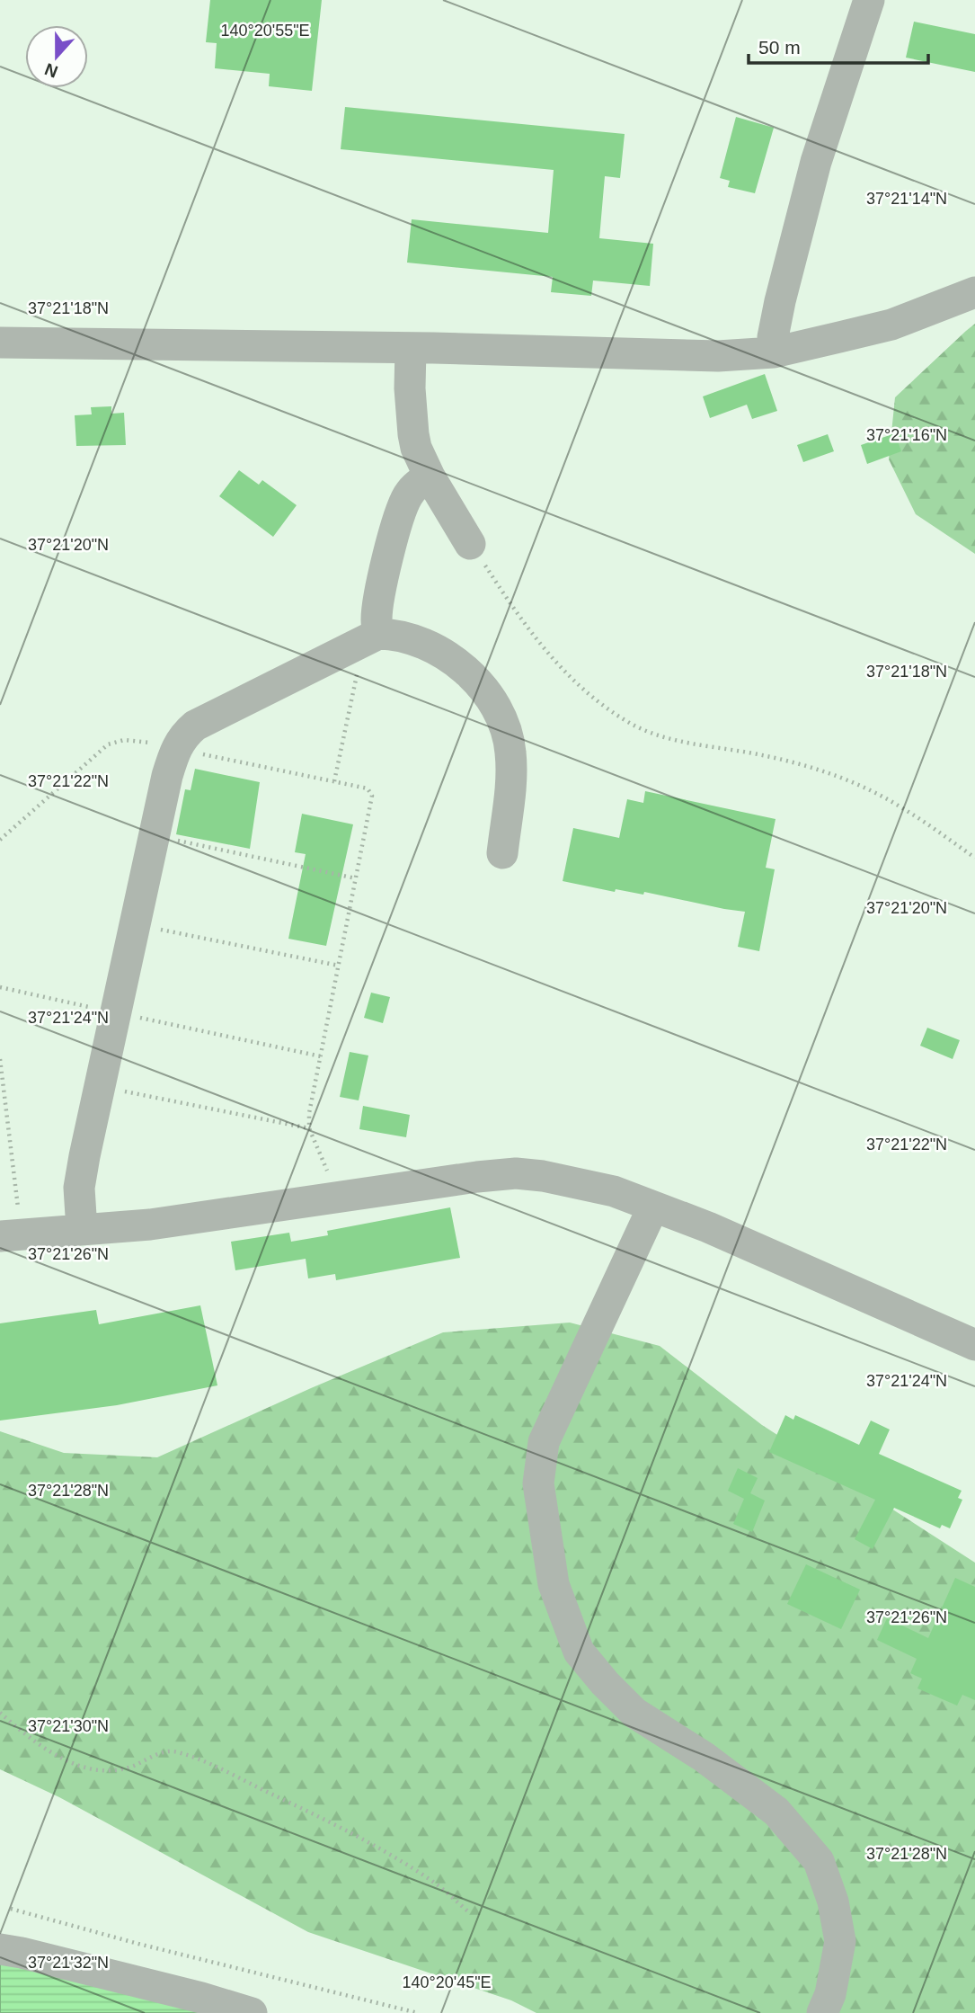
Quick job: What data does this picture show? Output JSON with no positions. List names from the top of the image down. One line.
{"scale_bar":"50 m","north":"bottom","coordinates":["140°20'55\"E","37°21'14\"N","37°21'18\"N","37°21'16\"N","37°21'20\"N","37°21'22\"N","37°21'24\"N","37°21'26\"N","37°21'28\"N","37°21'30\"N","37°21'32\"N","140°20'45\"E"]}
